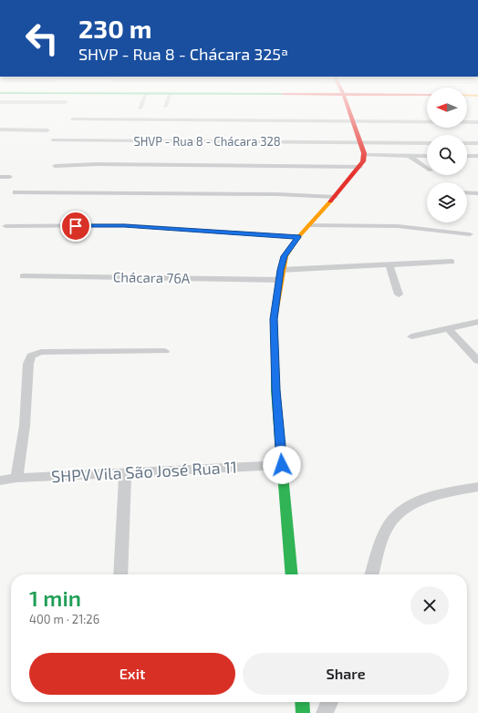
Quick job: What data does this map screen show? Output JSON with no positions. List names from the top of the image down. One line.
{"streets":{"street":["SHVP - Rua 8 - Chácara 328","Chácara 76A","SHPV Vila São José Rua 11"]},"north":"left","page":{"turn":["230 m","SHVP - Rua 8 - Chácara 325ª"],"heading":["1 min","400 m · 21:26"],"buttons":["Exit","Share"]}}
